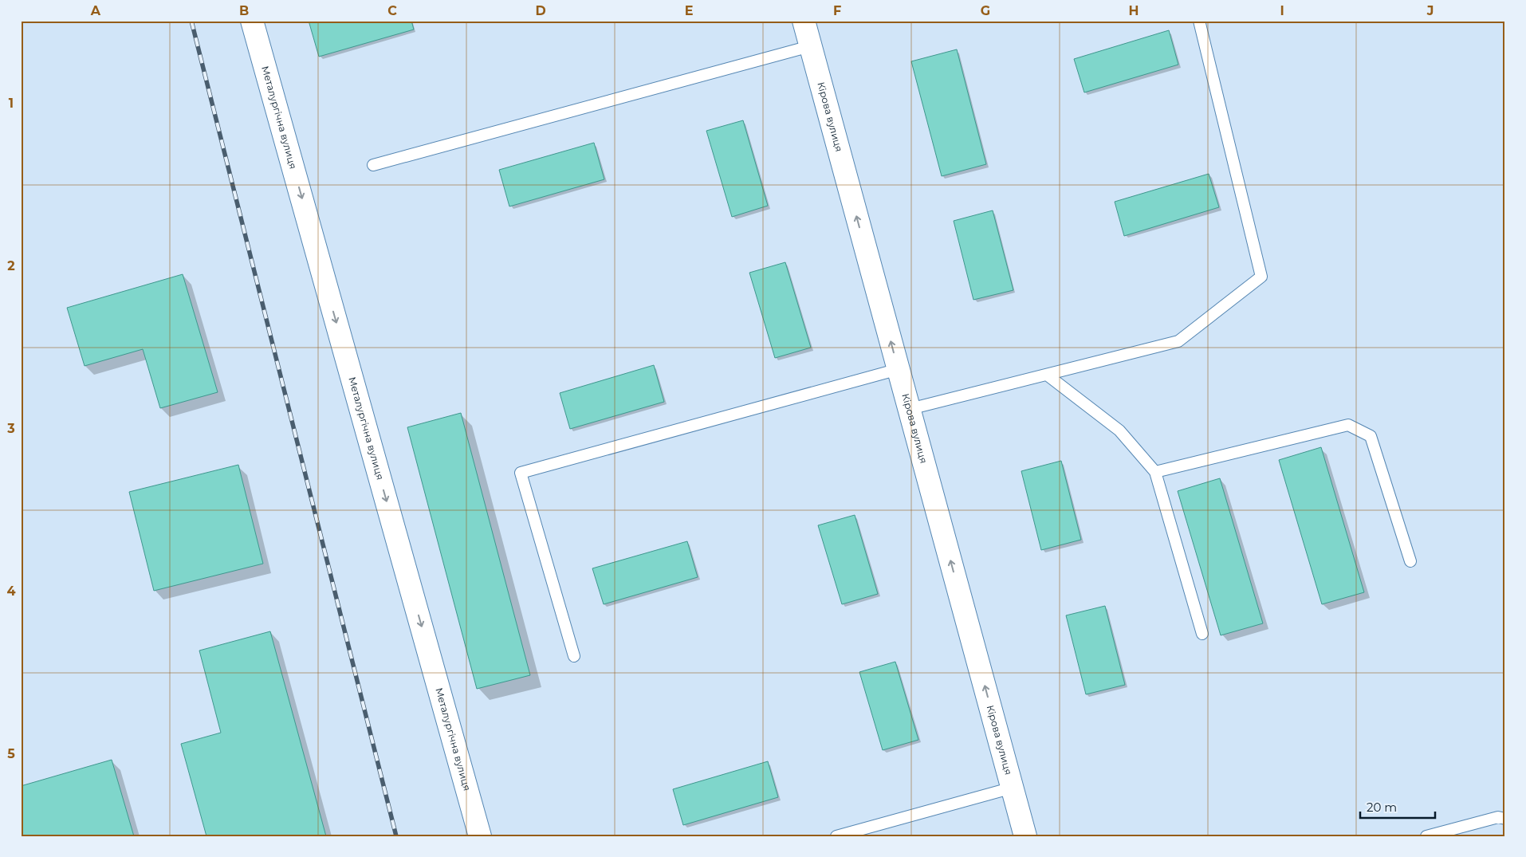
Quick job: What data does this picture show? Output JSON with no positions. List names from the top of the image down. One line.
{"streets":{"street":["Металургічна вулиця","Кірова вулиця"]},"one_way":["Металургічна вулиця","Кірова вулиця"],"scale_bar":"20 m","grid":{"columns":["A","B","C","D","E","F","G","H","I","J"],"rows":["1","2","3","4","5"]}}
